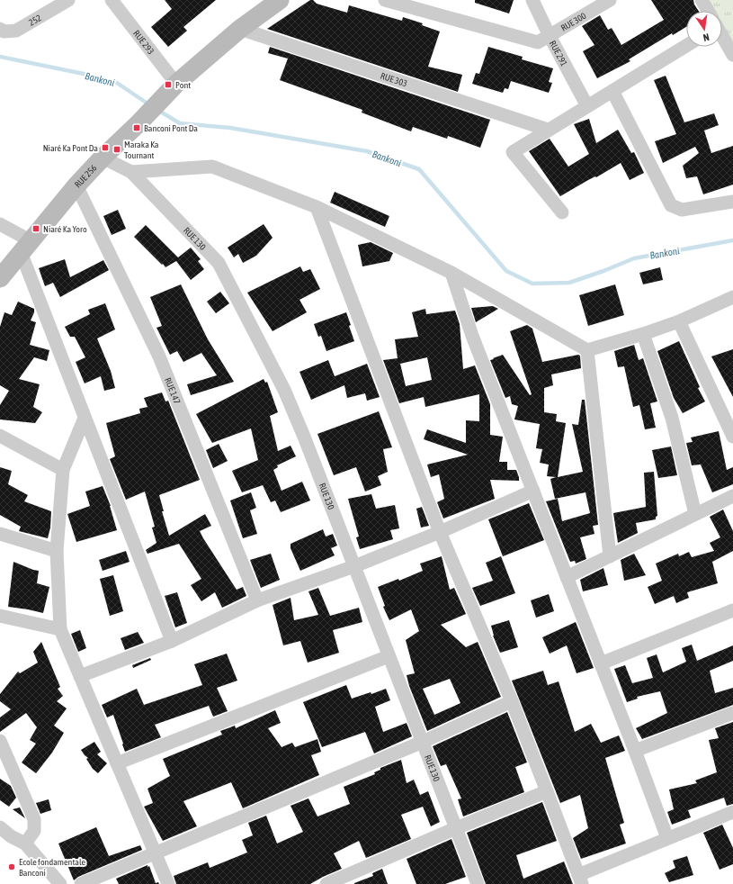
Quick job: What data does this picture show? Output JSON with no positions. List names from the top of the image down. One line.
{"streets":{"street":["252","RUE 300","RUE 293","RUE 291","RUE 303","RUE 256","RUE 130","RUE 147"]},"crossings":[["RUE 300","RUE 291"],["RUE 293","RUE 256"],["RUE 303","RUE 256"],["RUE 256","RUE 130"],["RUE 256","RUE 147"]],"water":["Bankoni"],"places":{"transit":["Pont","Banconi Pont Da","Niaré Ka Pont Da","Maraka Ka Tournant","Niaré Ka Yoro"],"other":["Ecole fondamentale Banconi"]},"north":"bottom"}
